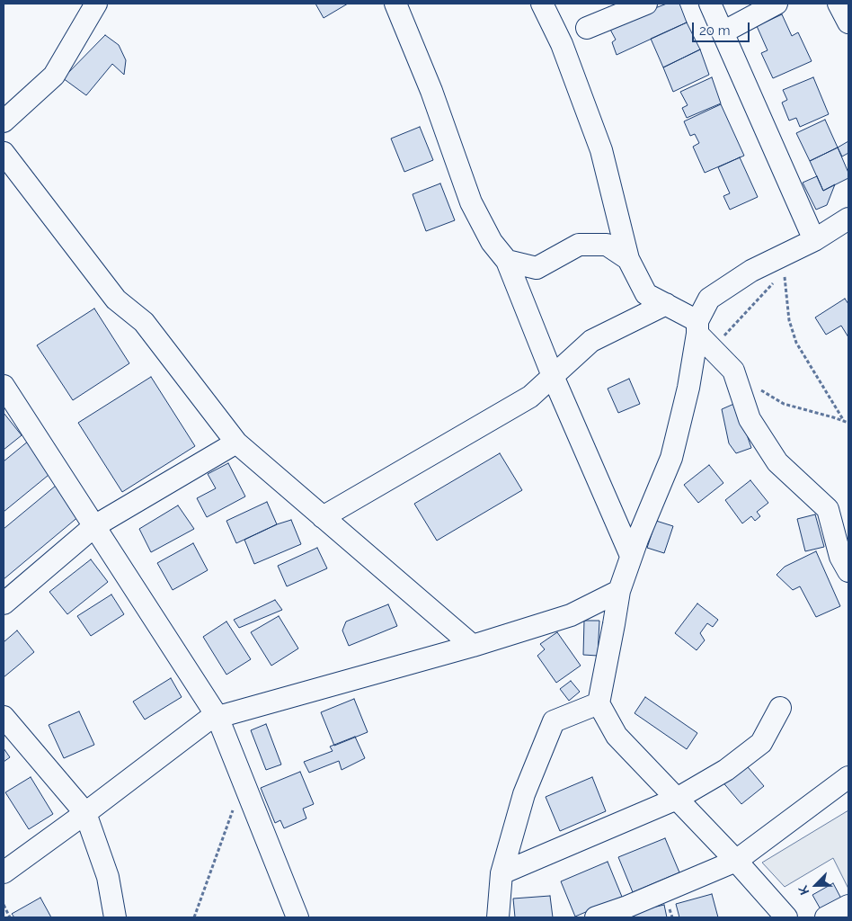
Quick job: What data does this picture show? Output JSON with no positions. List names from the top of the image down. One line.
{"scale_bar":"20 m","north":"bottom left"}
